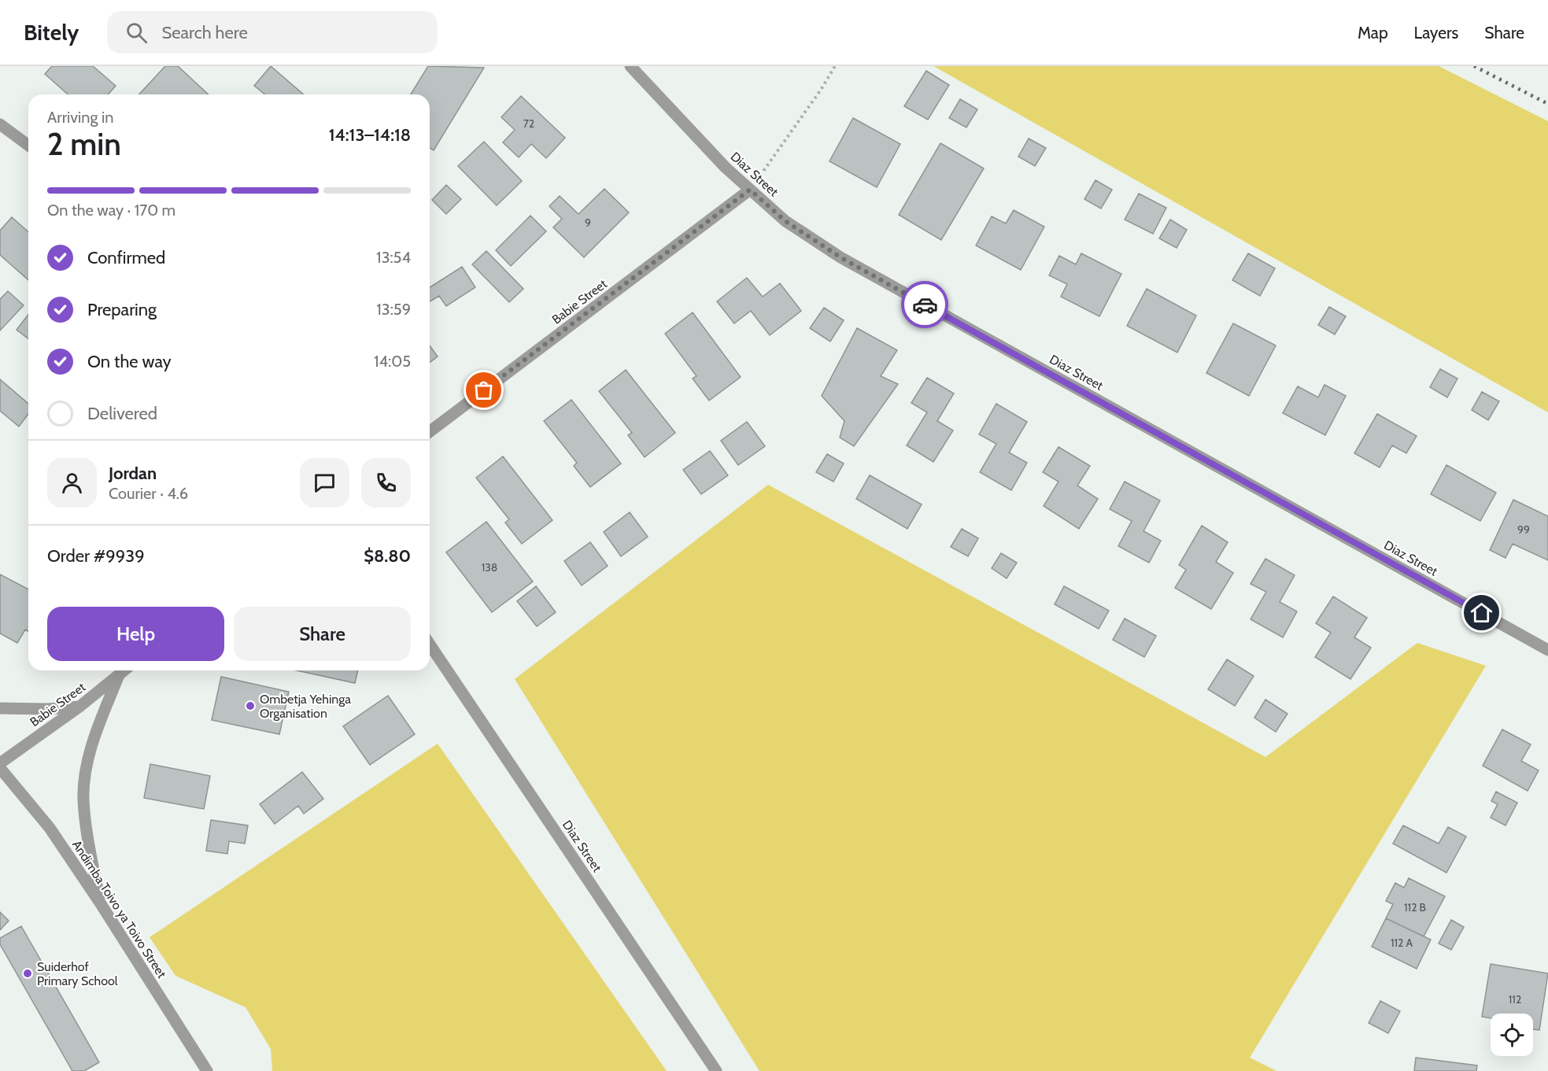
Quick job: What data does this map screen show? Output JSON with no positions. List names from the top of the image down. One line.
{"streets":{"street":["Diaz Street","Babie Street","Andimba Toivo ya Toivo Street"]},"crossings":[["Diaz Street","Babie Street"]],"places":["Ombetja Yehinga Organisation","Suiderhof Primary School"],"house_numbers":["72","9","99","138","112 B","112 A","112"],"page":{"header":"Bitely","search":"Search here","nav":["Map","Layers","Share"],"heading":["2 min","Arriving in","14:13–14:18"],"panel":["Jordan","Courier · 4.6","Order #9939","$8.80"],"bar":"On the way · 170 m","list":[["Confirmed","13:54"],["Preparing","13:59"],["On the way","14:05"],"Delivered"],"buttons":["Help","Share"]}}
